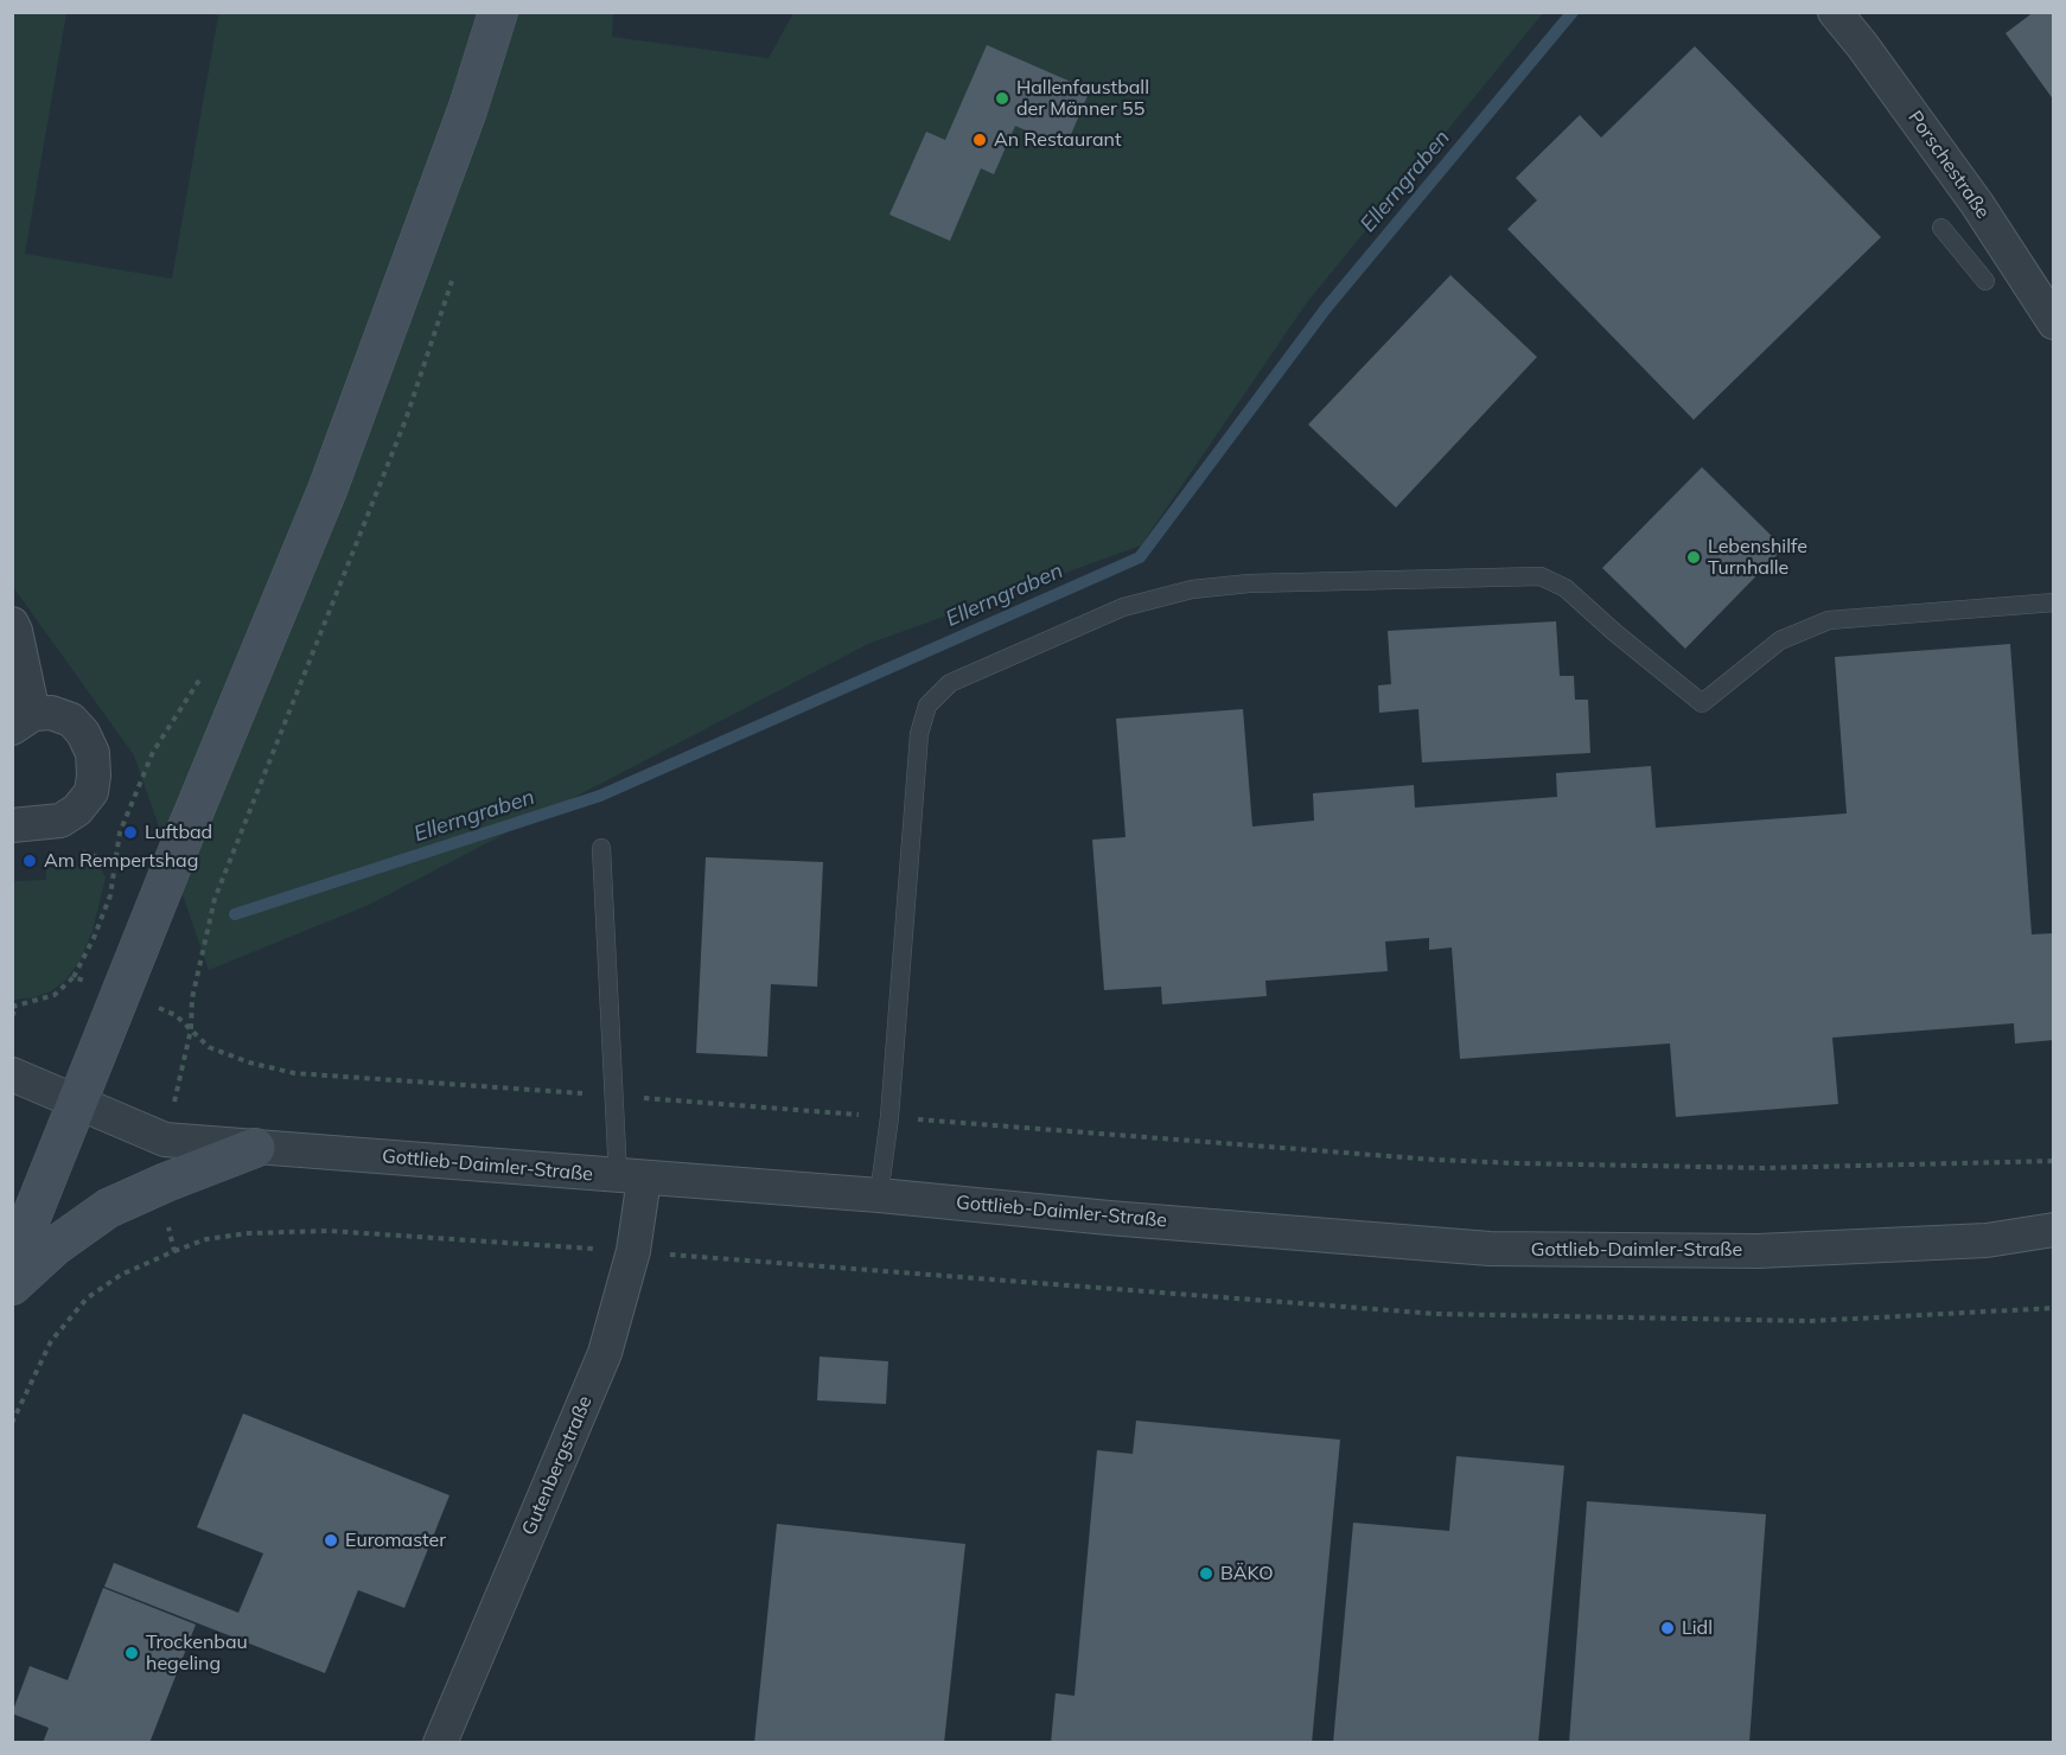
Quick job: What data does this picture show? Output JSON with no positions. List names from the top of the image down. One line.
{"streets":{"street":["Porschestraße","Gottlieb-Daimler-Straße","Gutenbergstraße"]},"crossings":[["Gottlieb-Daimler-Straße","Gutenbergstraße"]],"water":["Ellerngraben"],"places":["Hallenfaustball der Männer 55","An Restaurant","Lebenshilfe Turnhalle","Luftbad","Am Rempertshag","Euromaster","BÄKO","Lidl","Trockenbau hegeling"]}
